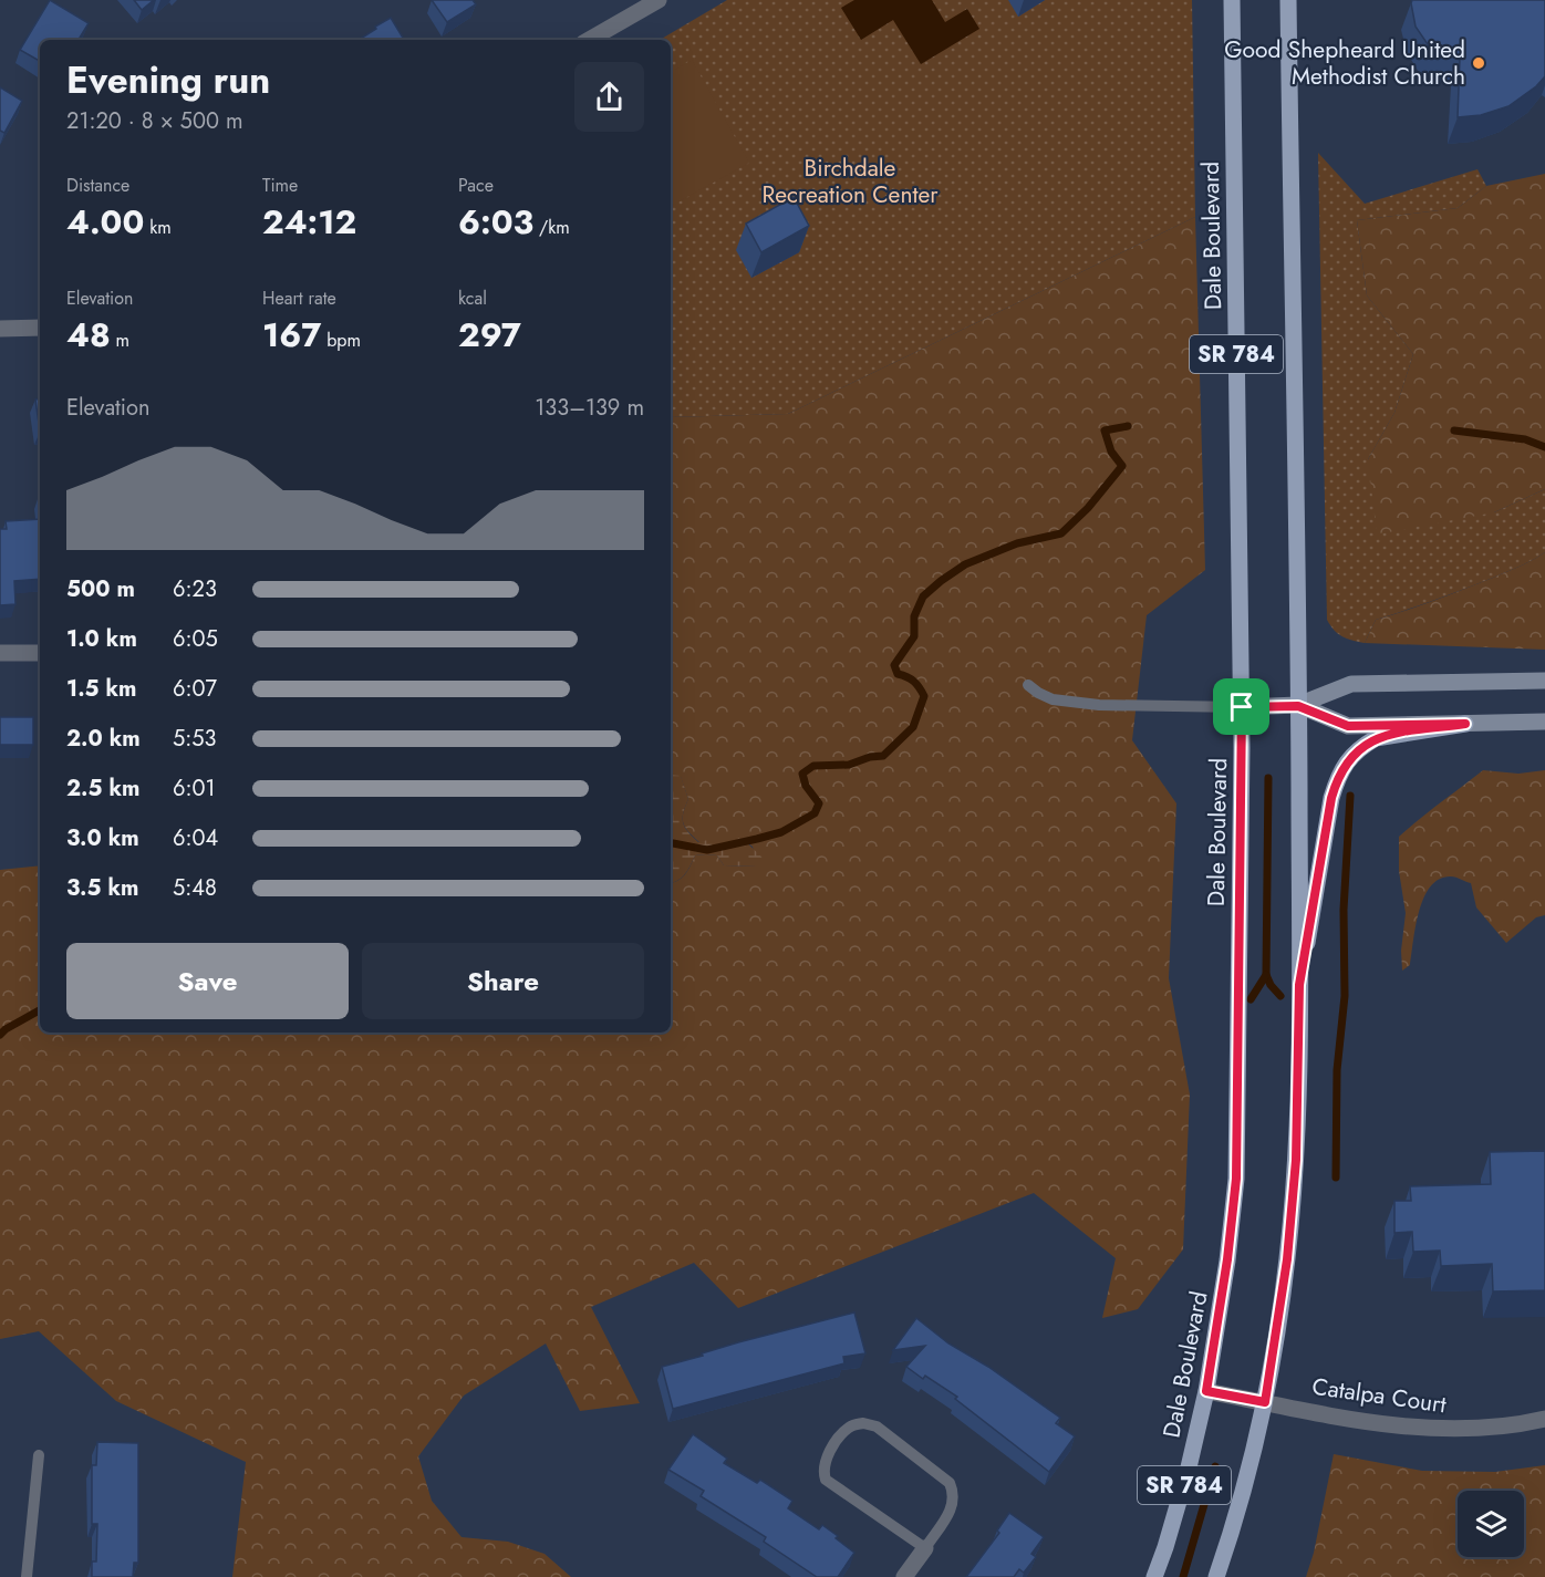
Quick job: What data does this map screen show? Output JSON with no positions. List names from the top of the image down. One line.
{"streets":{"main road":["Dale Boulevard","SR 784"],"street":["Catalpa Court"]},"crossings":[["Dale Boulevard","Catalpa Court"],["SR 784","Catalpa Court"]],"parks":["Birchdale Recreation Center"],"places":["Good Shepheard United Methodist Church"],"page":{"heading":["Evening run","21:20 · 8 × 500 m"],"stats":[["Distance","4.00 km"],["Time","24:12"],["Pace","6:03 /km"],["Elevation","48 m"],["Heart rate","167 bpm"],["kcal","297"]],"chart":["Elevation","133–139 m"],"list":[{"name":"500 m","note":"6:23"},{"name":"1.0 km","note":"6:05"},{"name":"1.5 km","note":"6:07"},{"name":"2.0 km","note":"5:53"},{"name":"2.5 km","note":"6:01"},{"name":"3.0 km","note":"6:04"},{"name":"3.5 km","note":"5:48"}],"buttons":["Save","Share"]}}
